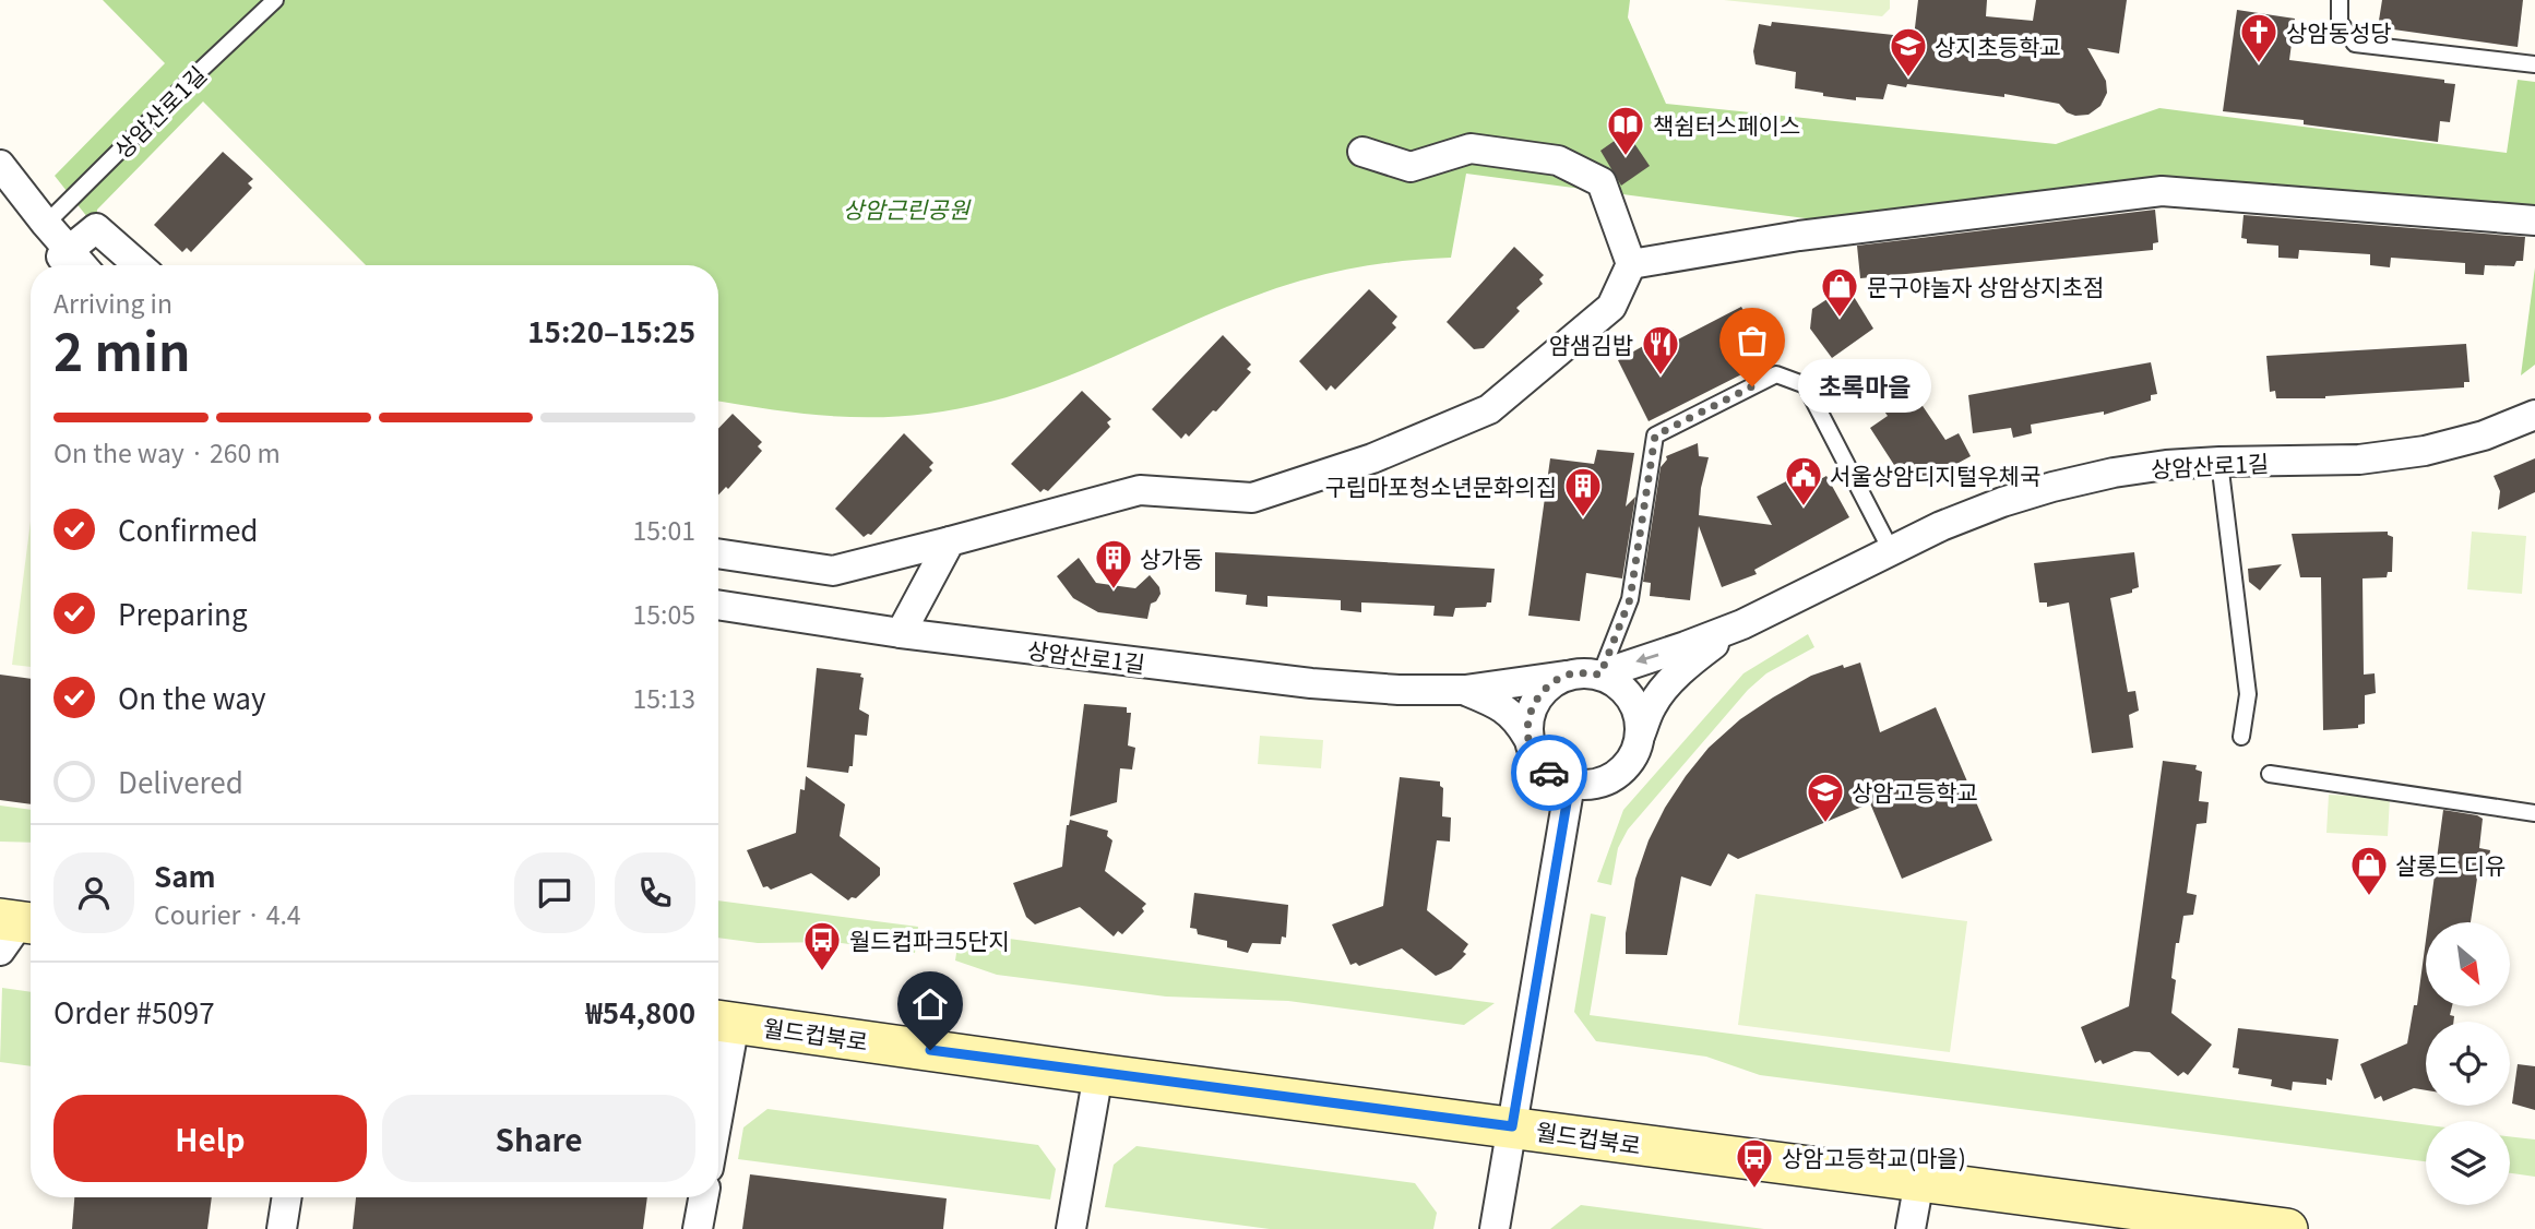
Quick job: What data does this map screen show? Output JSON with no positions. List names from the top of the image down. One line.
{"streets":{"main road":["월드컵북로"],"street":["상암산로1길"]},"parks":["상암근린공원"],"places":{"church":["상암동성당"],"school or university":["상지초등학교","상암고등학교"],"library":["책쉼터스페이스"],"shop":["문구야놀자 상암상지초점","살롱드 디유"],"restaurant":["얌샘김밥"],"other":["초록마을"],"public building":["서울상암디지털우체국"],"building":["구립마포청소년문화의집","상가동"],"bus stop":["월드컵파크5단지","상암고등학교(마을)"]},"north":"bottom right","page":{"heading":["2 min","Arriving in","15:20–15:25"],"panel":["Sam","Courier · 4.4","Order #5097","₩54,800"],"bubble":"초록마을","bar":"On the way · 260 m","list":[["Confirmed","15:01"],["Preparing","15:05"],["On the way","15:13"],"Delivered"],"buttons":["Help","Share"]}}
